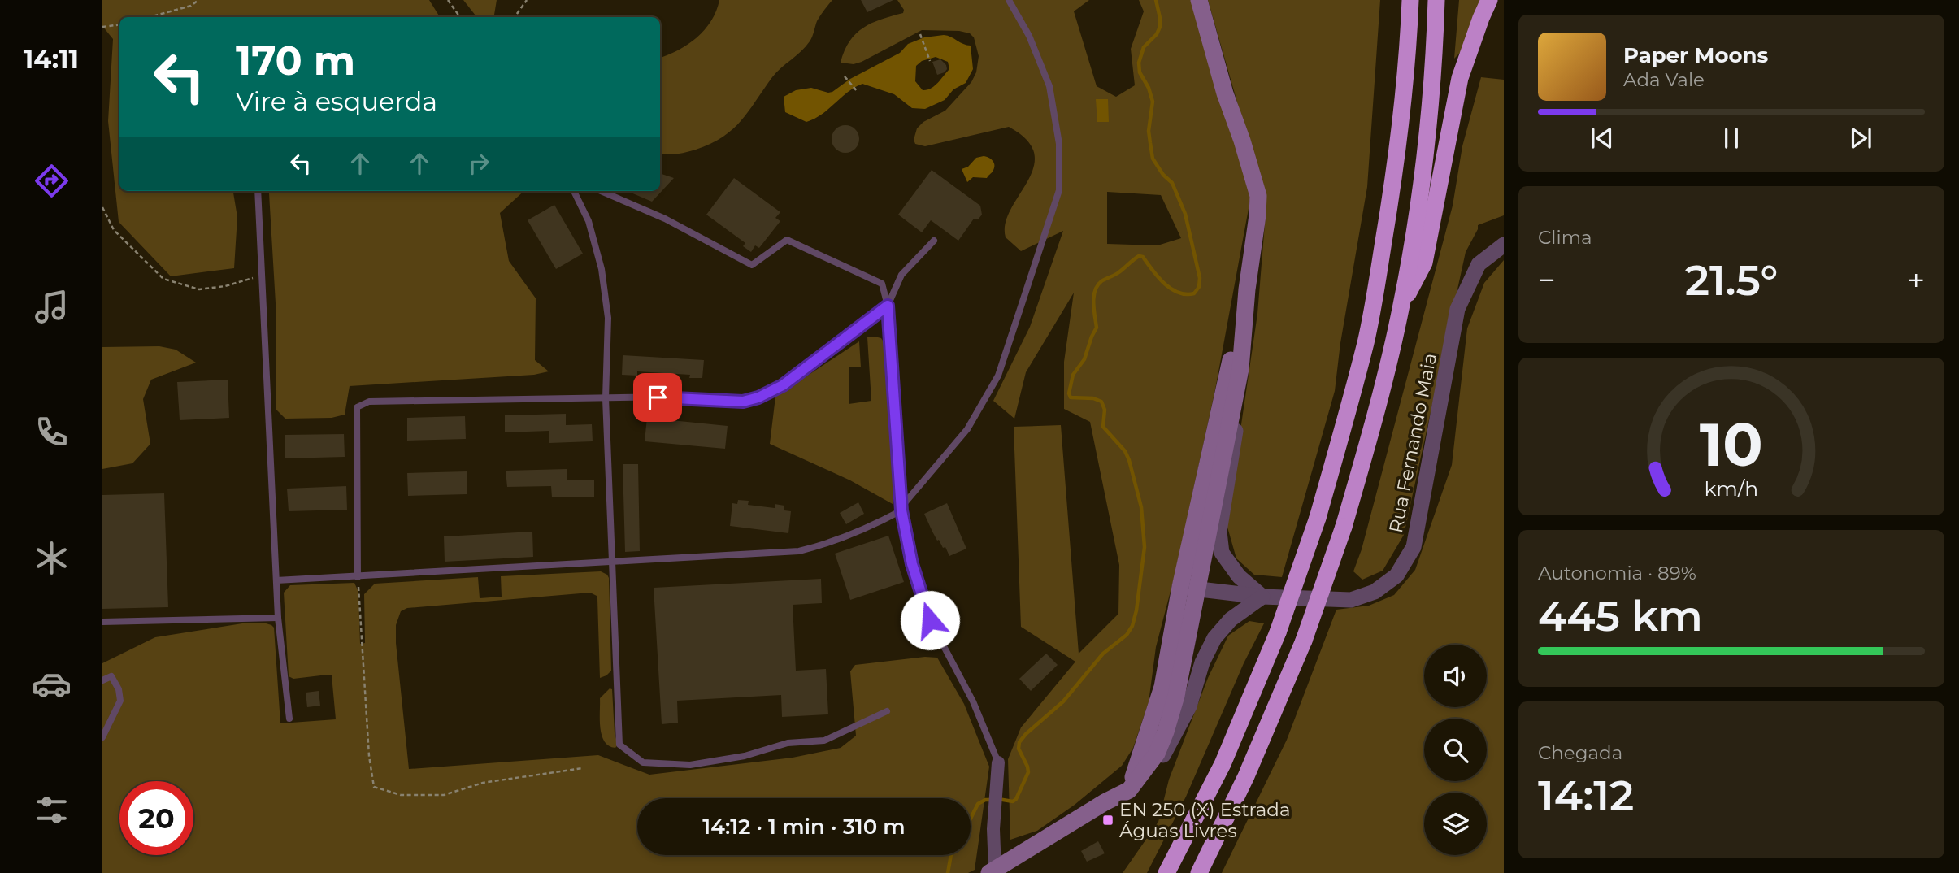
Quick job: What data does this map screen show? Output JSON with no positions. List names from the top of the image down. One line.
{"streets":{"street":["Rua Fernando Maia"]},"places":{"transit":["EN 250 (X) Estrada Águas Livres"]},"page":{"tabs":"14:11","turn":["170 m","Vire à esquerda"],"song":["Paper Moons","Ada Vale"],"tile":["Clima",["Autonomia · 89%","445 km"],["Chegada","14:12"]],"heat":["−","21.5°","+"],"limit":"20","trip":"14:12 · 1 min · 310 m","gauge":["10","km/h"]}}
